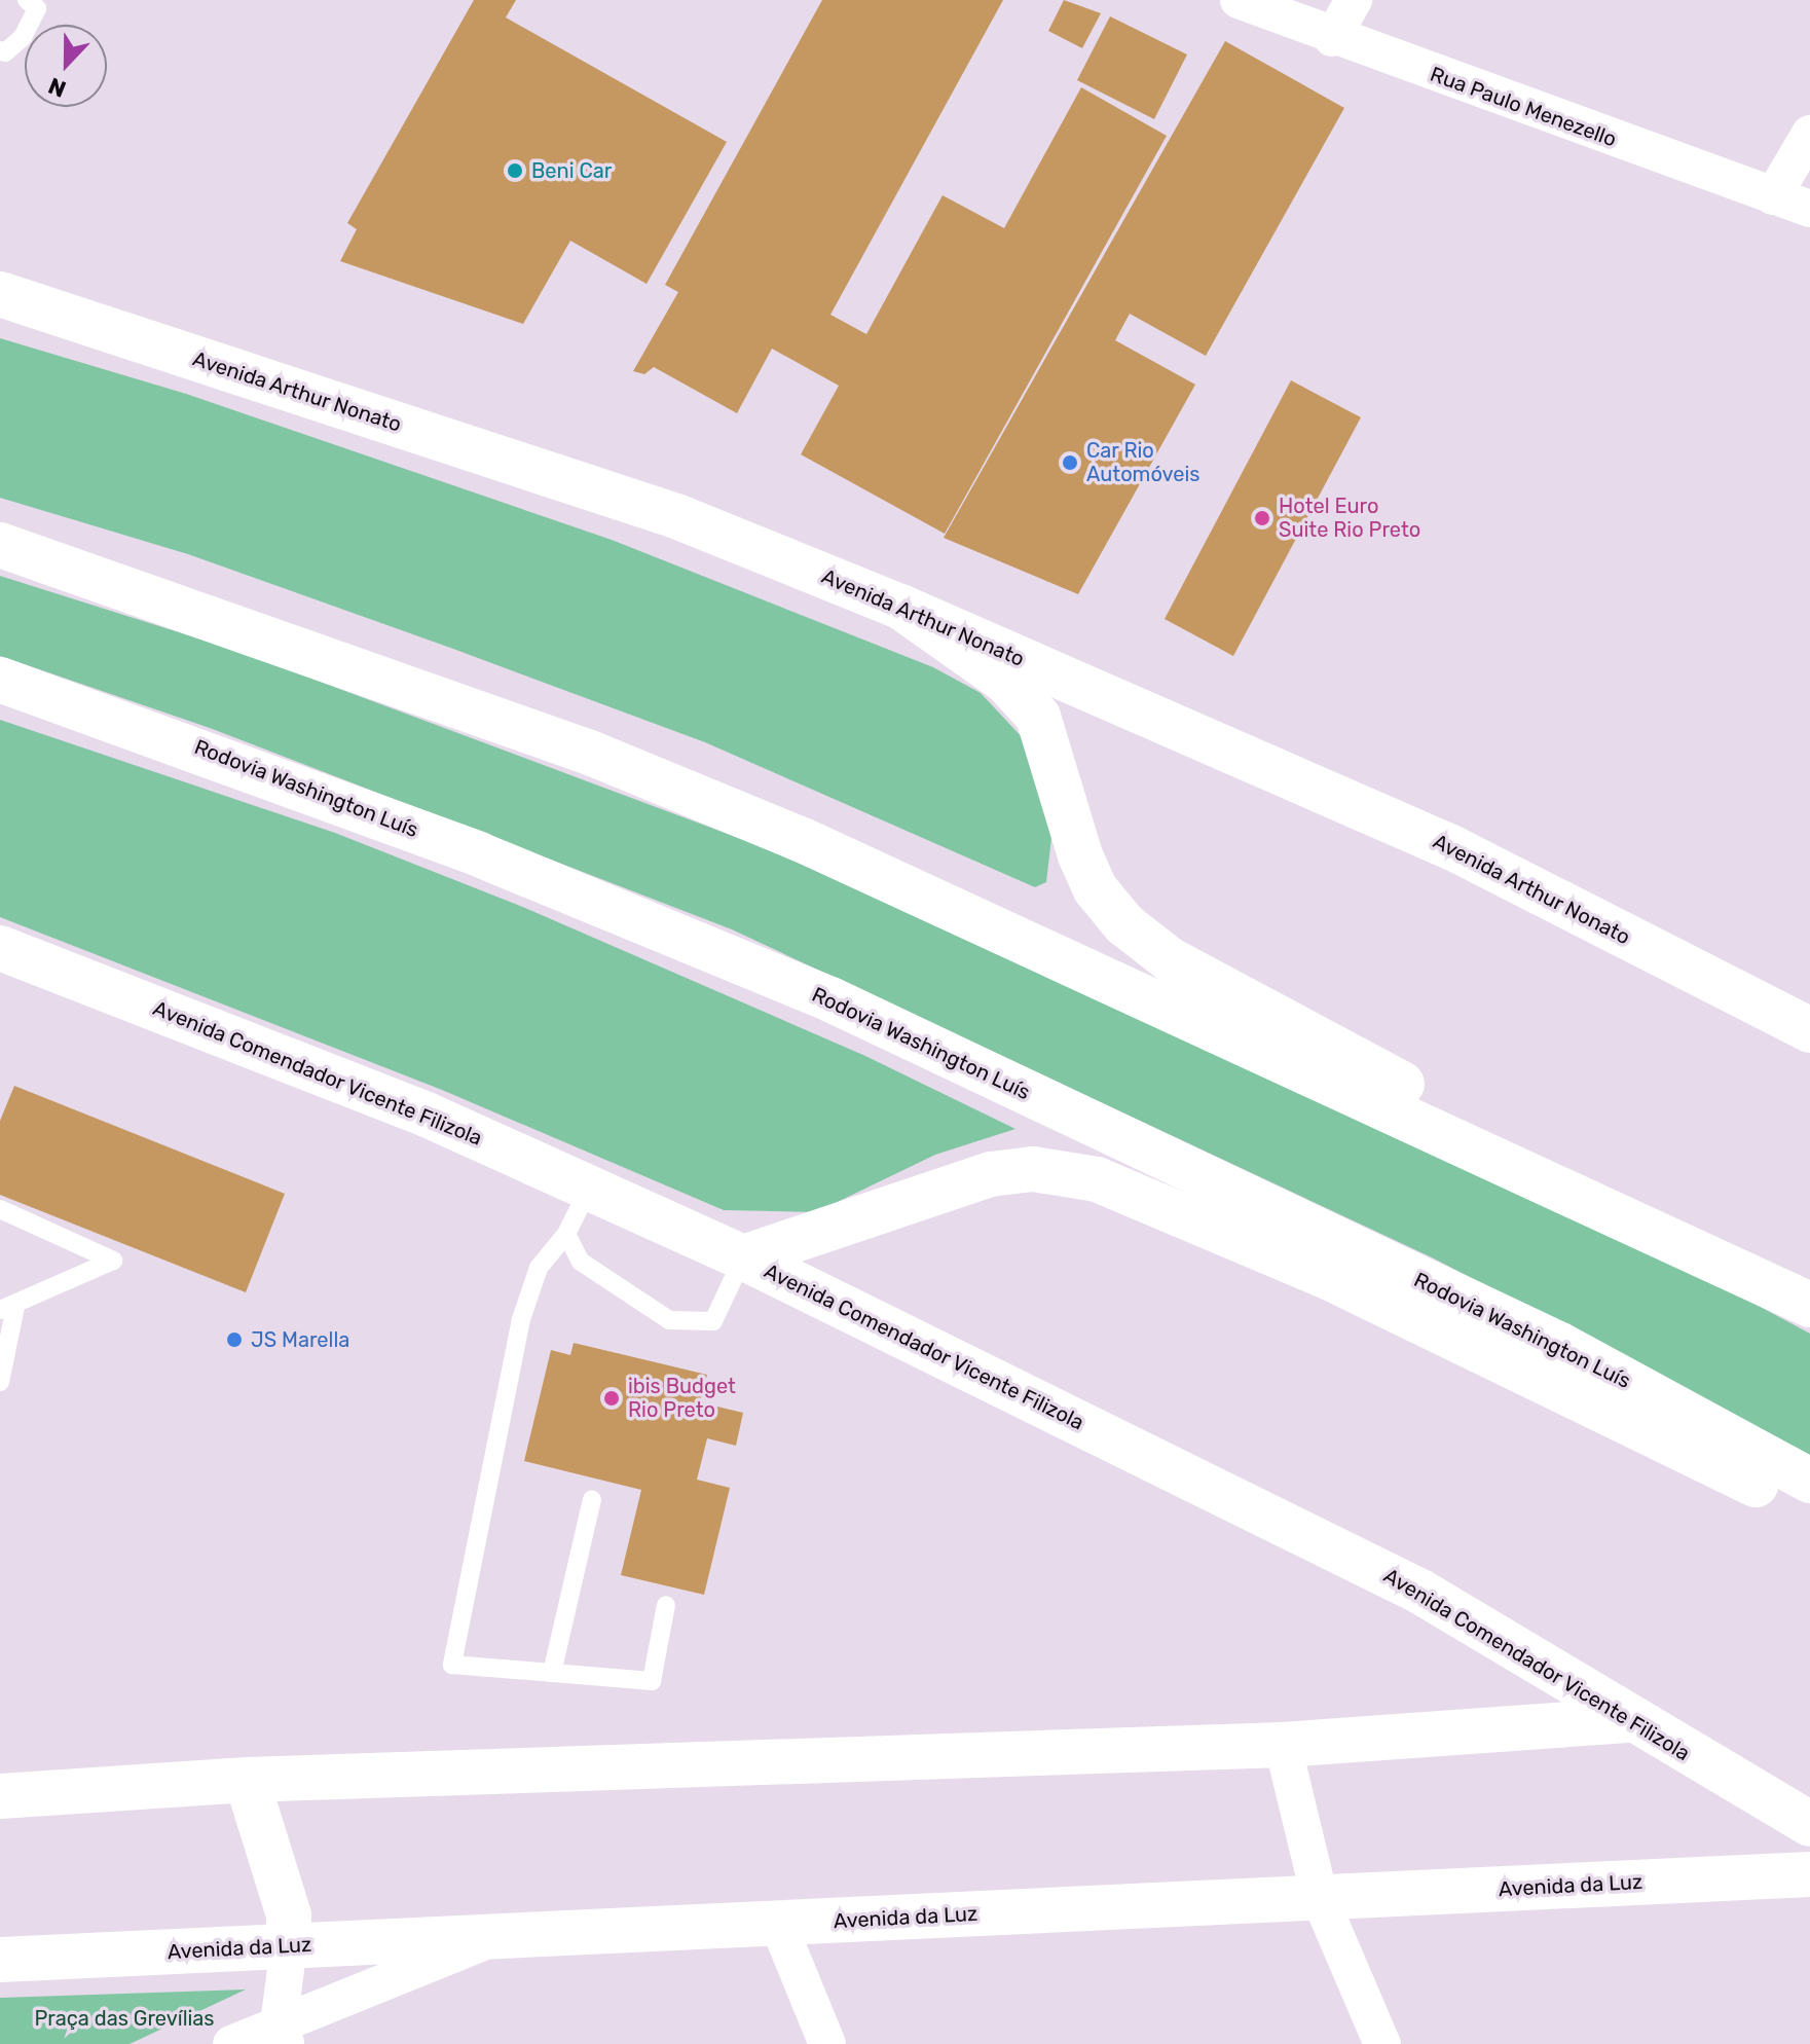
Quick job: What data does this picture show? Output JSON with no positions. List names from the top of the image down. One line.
{"streets":{"main road":["Avenida Arthur Nonato","Rodovia Washington Luís","Avenida Comendador Vicente Filizola","Avenida da Luz"],"street":["Rua Paulo Menezello"]},"parks":["Praça das Grevílias"],"places":["Beni Car","Car Rio Automóveis","Hotel Euro Suite Rio Preto","JS Marella","ibis Budget Rio Preto"],"north":"bottom"}
